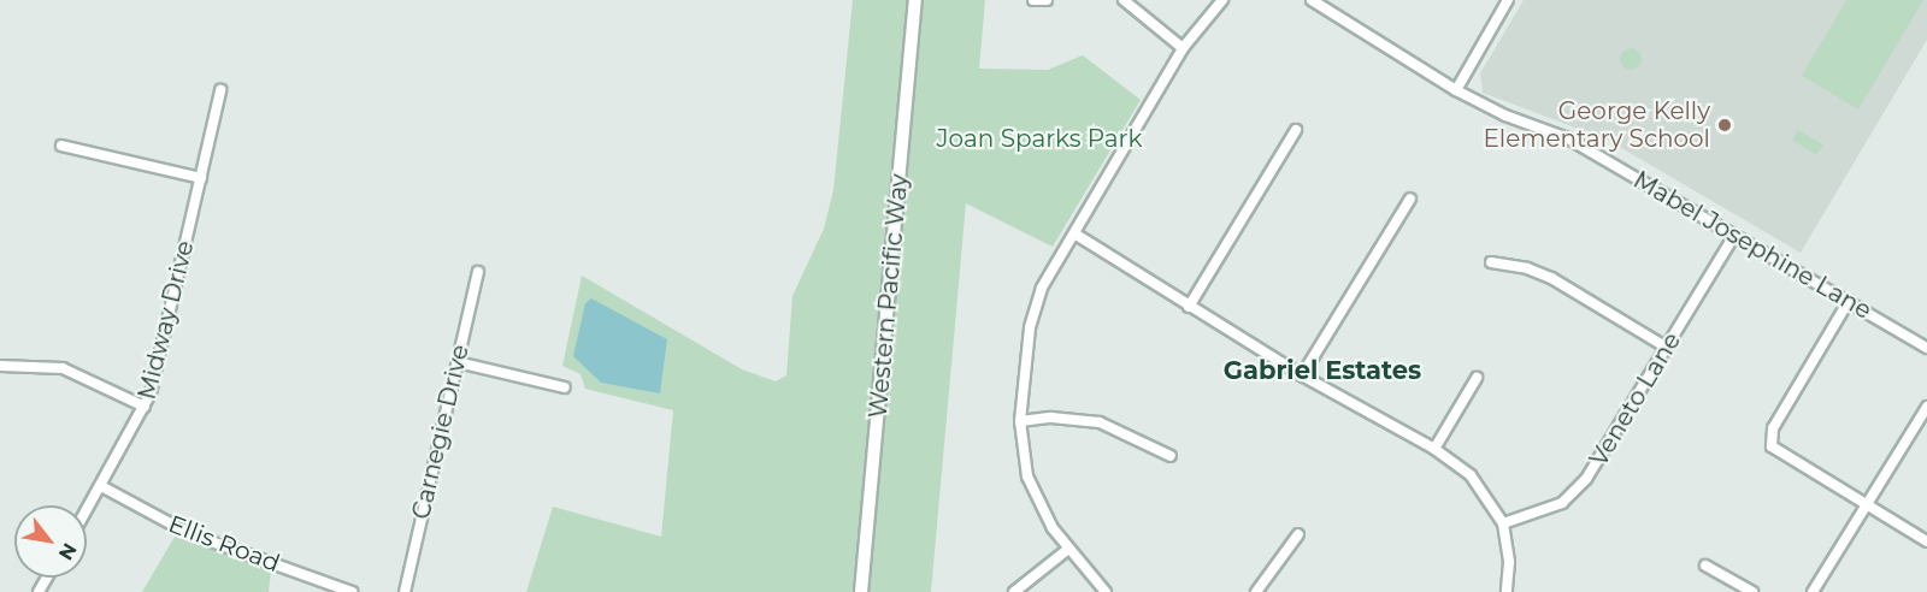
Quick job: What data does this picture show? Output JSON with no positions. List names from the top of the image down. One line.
{"streets":{"street":["Mabel Josephine Lane","Western Pacific Way","Midway Drive","Veneto Lane","Carnegie Drive","Ellis Road"]},"crossings":[["Mabel Josephine Lane","Veneto Lane"],["Midway Drive","Ellis Road"]],"districts":["Gabriel Estates"],"parks":["Joan Sparks Park"],"places":["George Kelly Elementary School"],"north":"bottom right"}
